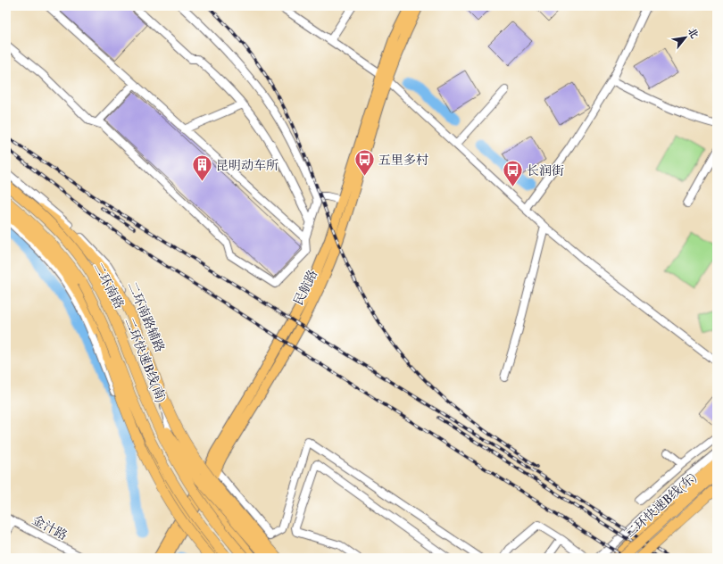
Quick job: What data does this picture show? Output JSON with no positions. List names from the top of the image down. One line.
{"streets":{"highway":["二环快速B线(南)","二环快速B线(东)"],"main road":["二环南路","民航路"],"street":["二环南路辅路","金汁路"]},"crossings":[["二环南路","民航路"],["二环南路","二环南路辅路"],["二环南路","二环快速B线(南)"],["民航路","二环南路辅路"]],"places":{"bus stop":["五里多村","长润街"],"building":["昆明动车所"]},"north":"top right"}
